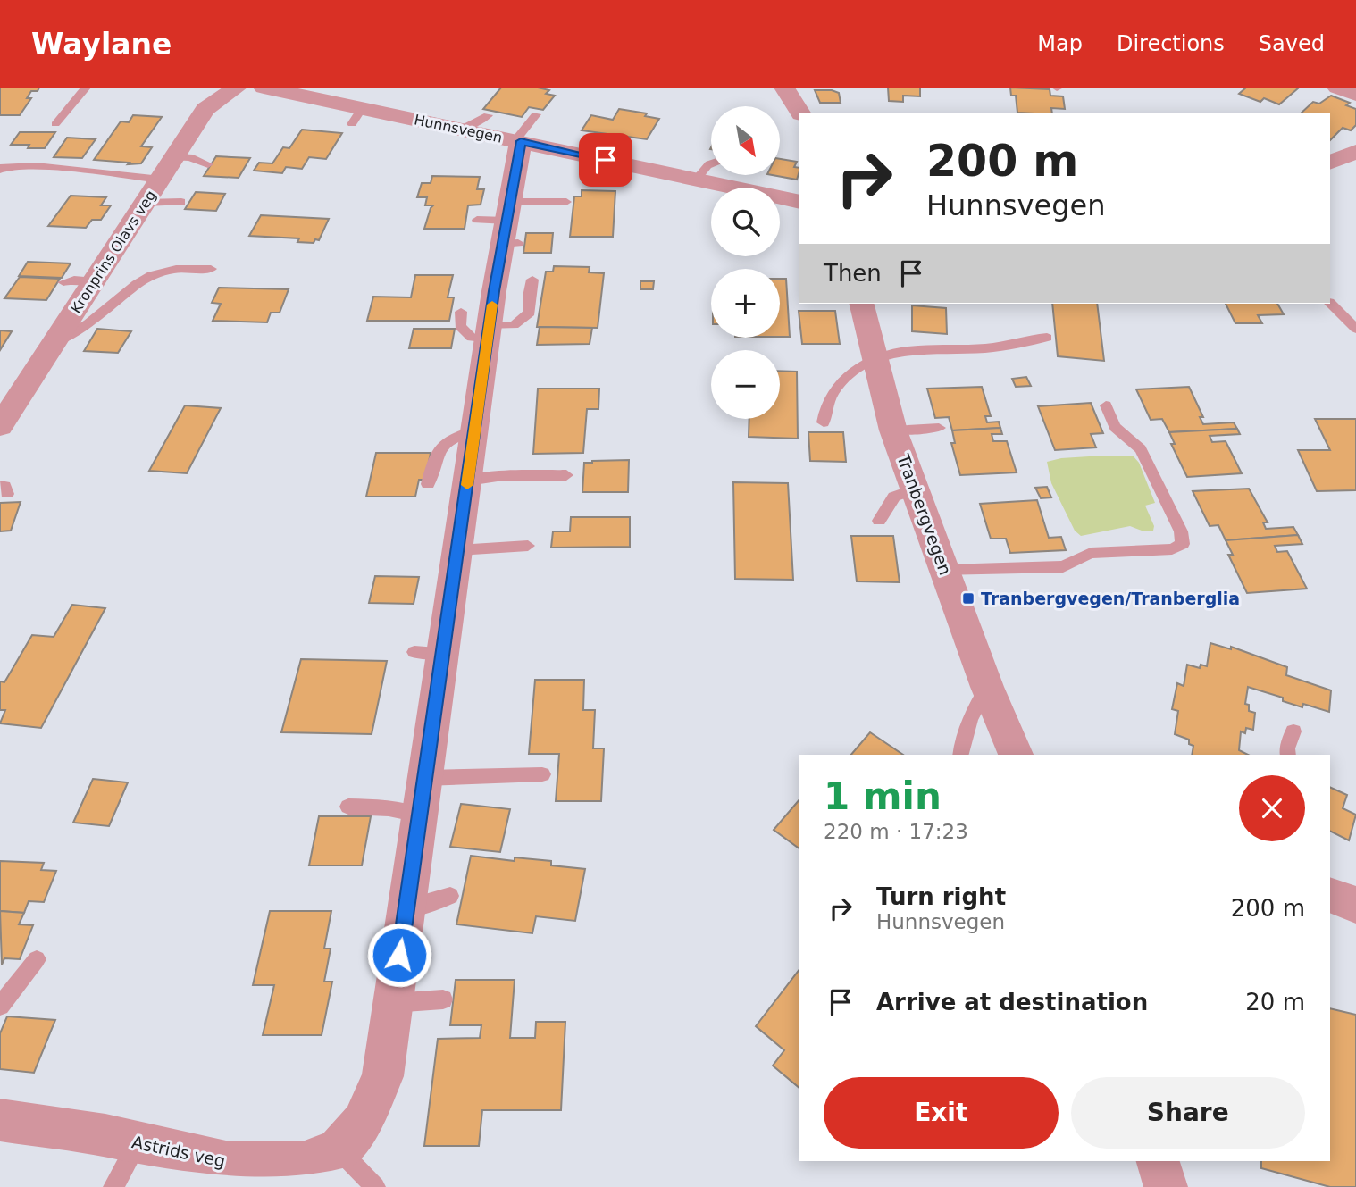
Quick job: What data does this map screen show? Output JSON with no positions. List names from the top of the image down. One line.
{"streets":{"street":["Hunnsvegen","Kronprins Olavs veg","Tranbergvegen","Astrids veg"]},"crossings":[["Hunnsvegen","Astrids veg"]],"places":{"transit":["Tranbergvegen/Tranberglia"]},"north":"bottom right","page":{"header":"Waylane","nav":["Map","Directions","Saved"],"map_buttons":["+","−"],"turn":["200 m","Hunnsvegen"],"then":"Then","heading":["1 min","220 m · 17:23"],"list":[{"name":"Turn right","note":"Hunnsvegen","value":"200 m"},{"name":"Arrive at destination","value":"20 m"}],"buttons":["Exit","Share"]}}
